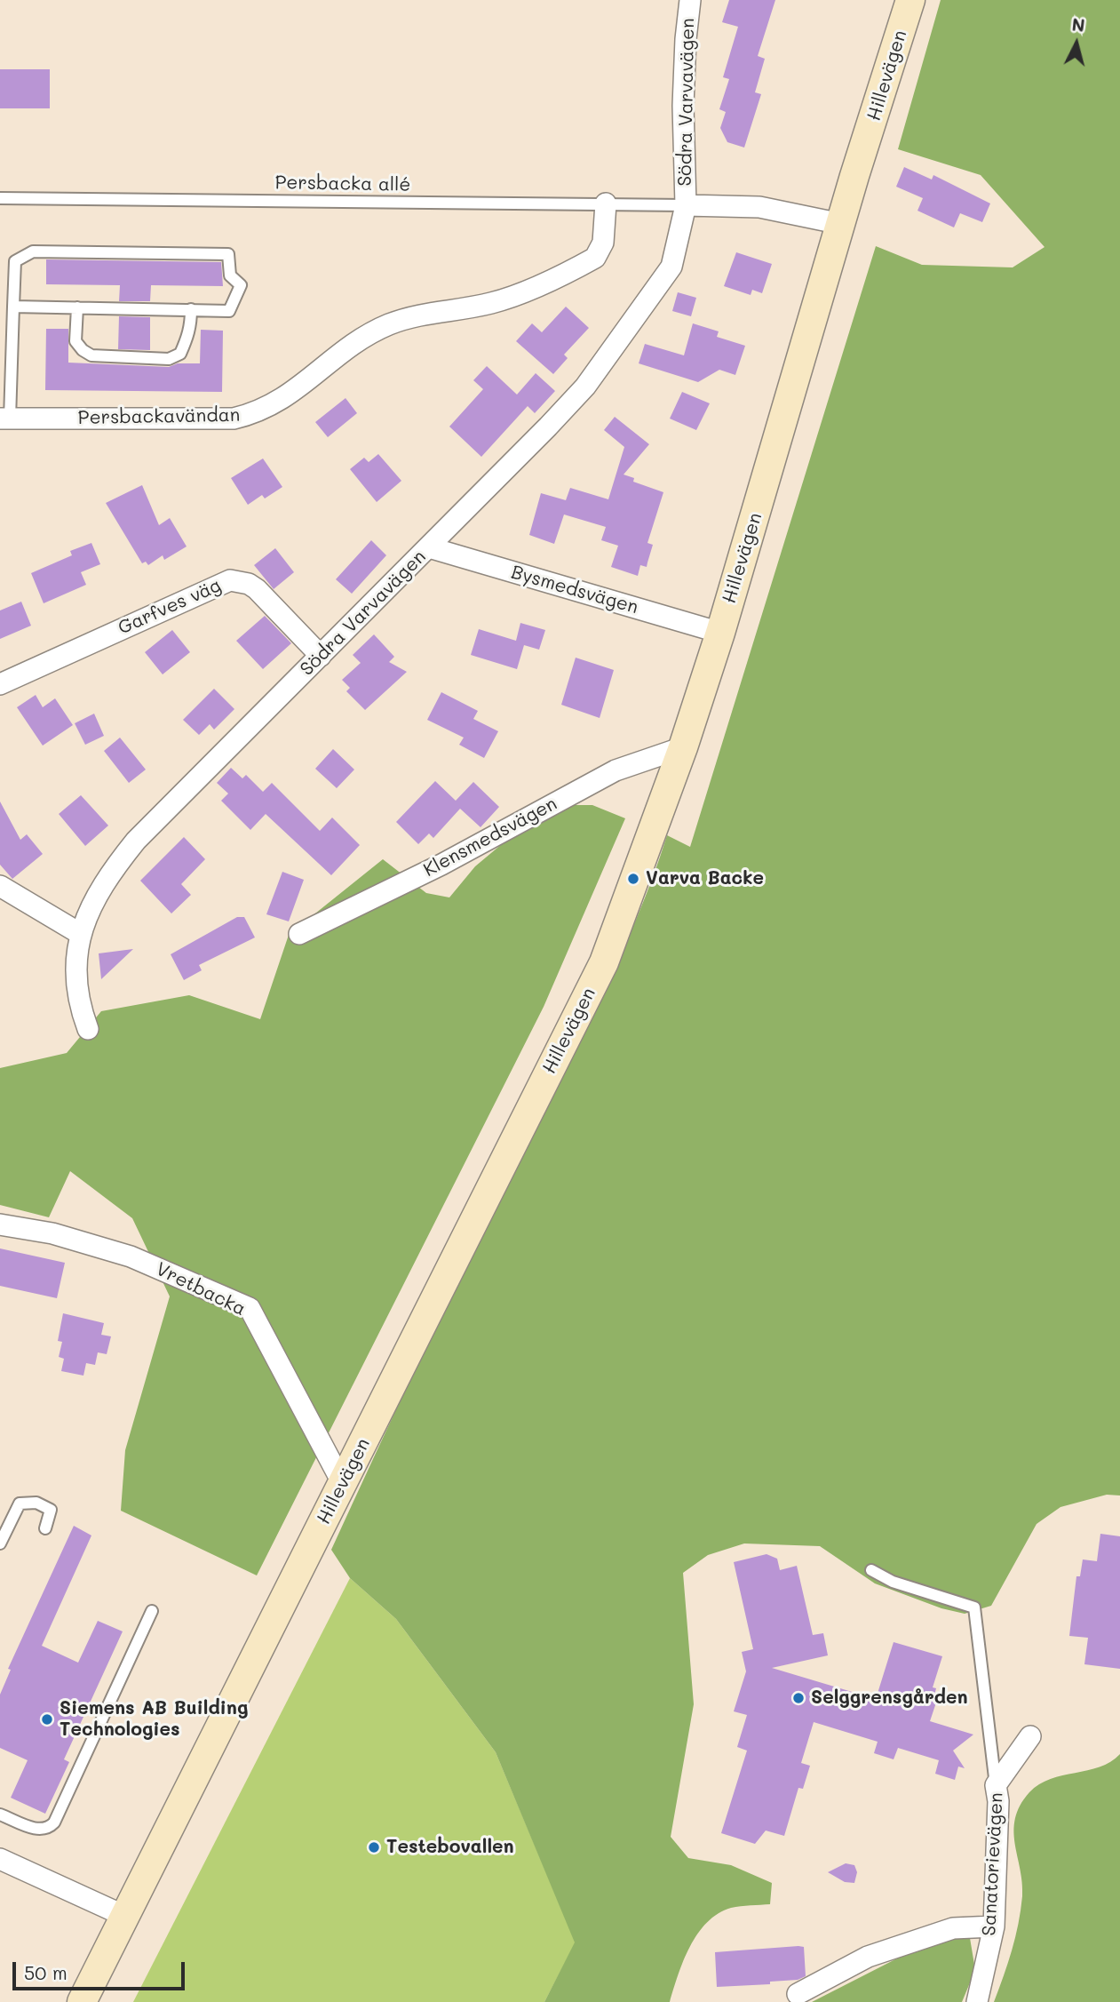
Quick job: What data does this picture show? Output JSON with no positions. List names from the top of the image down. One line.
{"streets":{"street":["Hillevägen","Södra Varvavägen","Persbackavändan","Bysmedsvägen","Garfves väg","Klensmedsvägen","Vretbacka","Sanatorievägen"],"lane":["Persbacka allé"]},"crossings":[["Hillevägen","Södra Varvavägen"],["Hillevägen","Bysmedsvägen"],["Hillevägen","Klensmedsvägen"],["Hillevägen","Vretbacka"],["Södra Varvavägen","Persbacka allé"],["Södra Varvavägen","Bysmedsvägen"],["Södra Varvavägen","Garfves väg"],["Persbacka allé","Persbackavändan"]],"places":["Varva Backe","Selggrensgården","Siemens AB Building Technologies","Testebovallen"],"scale_bar":"50 m","north":"top"}
